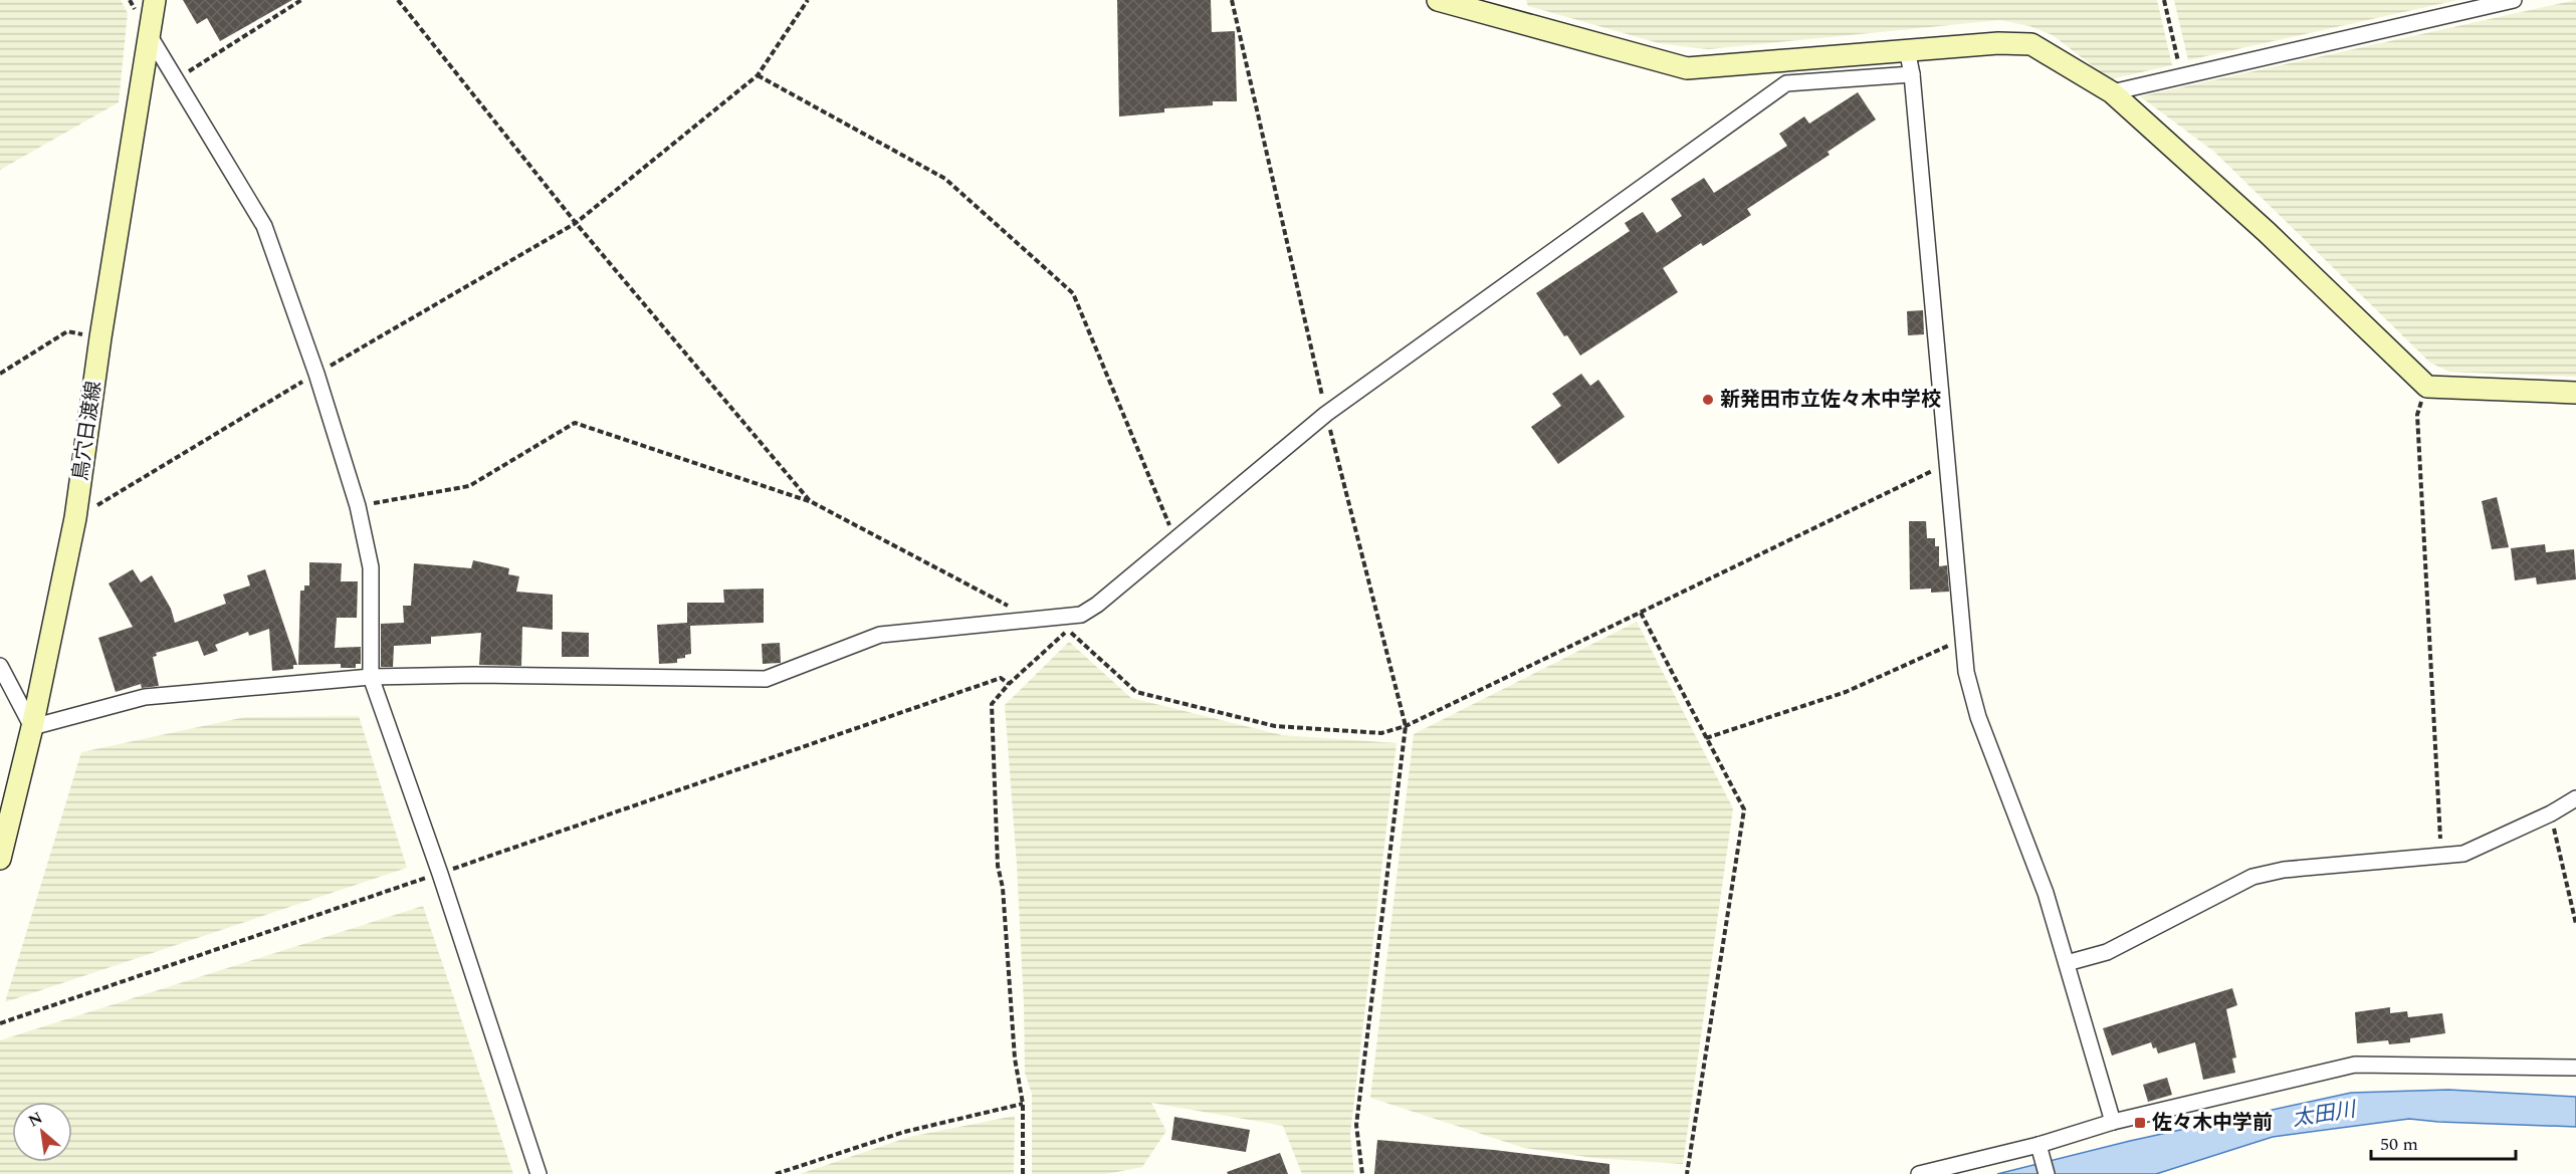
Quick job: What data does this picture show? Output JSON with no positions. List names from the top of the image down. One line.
{"streets":{"street":["鳥穴日渡線"]},"water":["太田川"],"places":{"other":["新発田市立佐々木中学校"],"transit":["佐々木中学前"]},"scale_bar":"50 m","north":"top left"}
